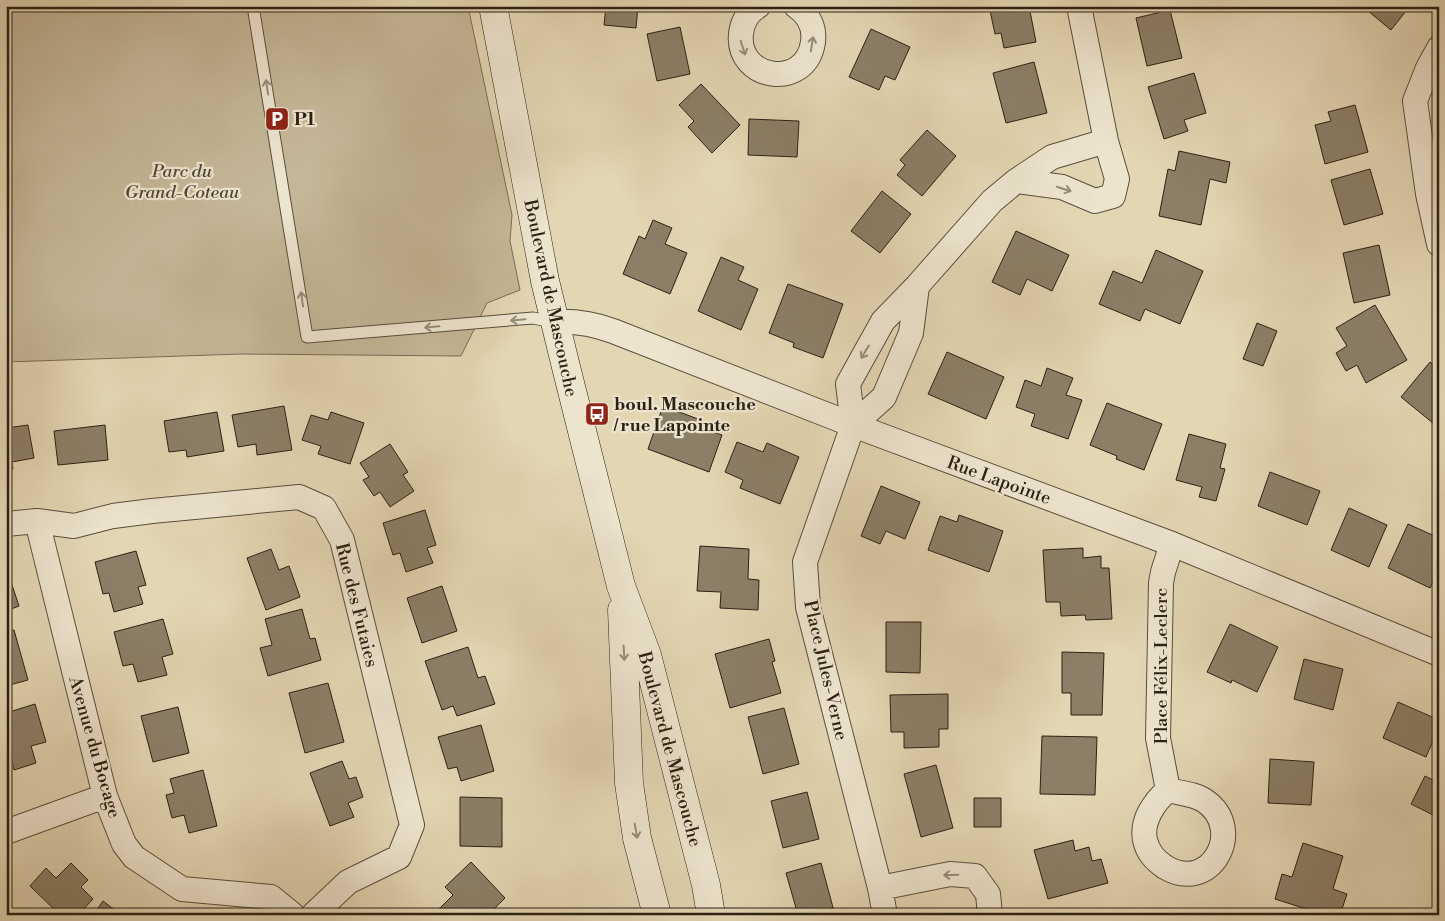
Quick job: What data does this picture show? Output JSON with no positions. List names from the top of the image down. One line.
{"streets":{"street":["Boulevard de Mascouche","Rue Lapointe","Rue des Futaies","Place Félix-Leclerc","Place Jules-Verne","Avenue du Bocage"]},"crossings":[["Boulevard de Mascouche","Rue Lapointe"],["Rue Lapointe","Place Félix-Leclerc"],["Rue Lapointe","Place Jules-Verne"],["Rue des Futaies","Avenue du Bocage"]],"parks":["Parc du Grand-Coteau"],"places":{"parking":["P1"],"bus stop":["boul. Mascouche / rue Lapointe"]}}
